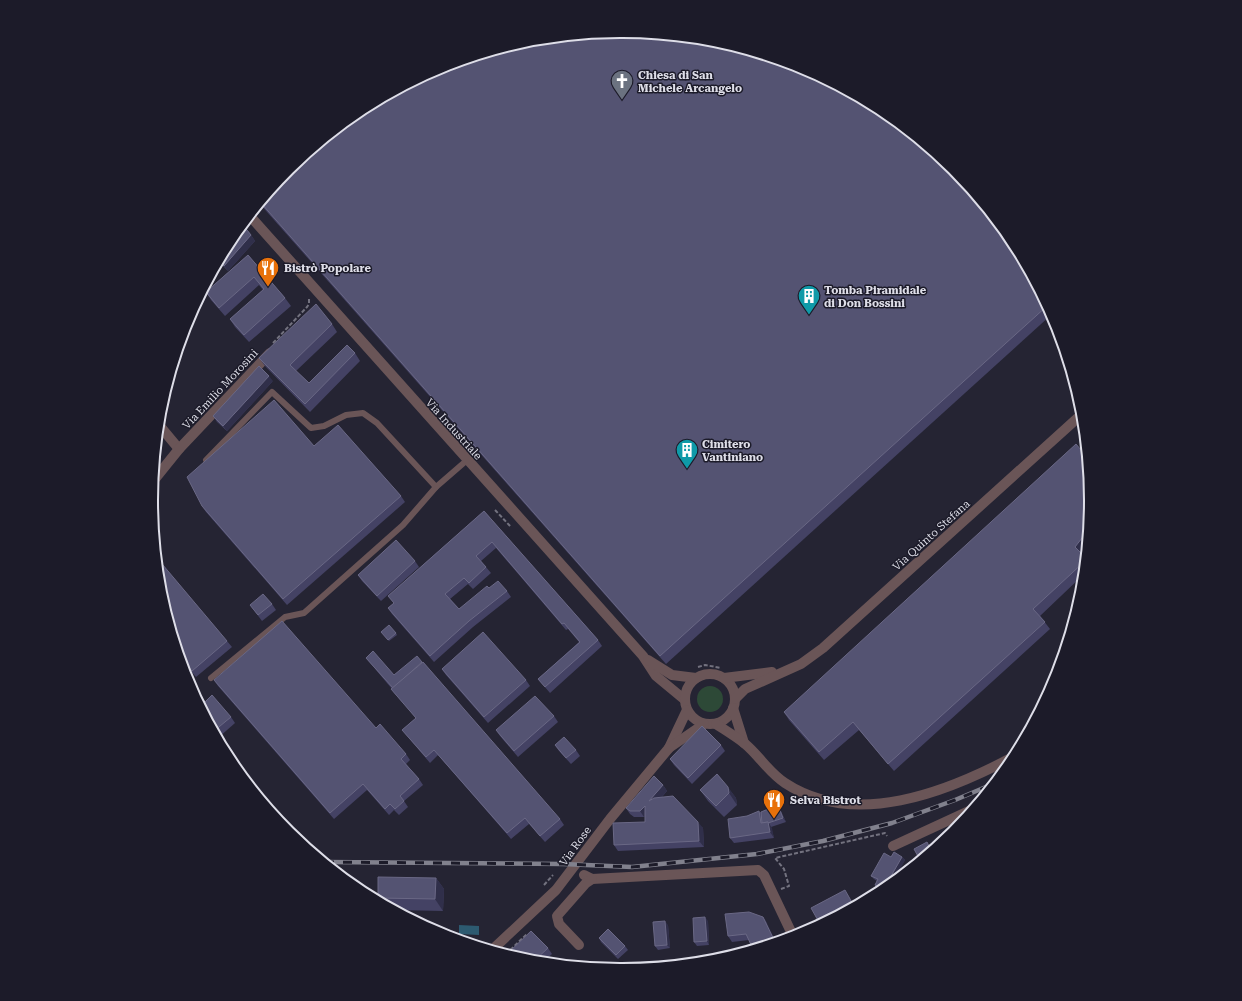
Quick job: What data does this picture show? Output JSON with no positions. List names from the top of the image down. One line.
{"streets":{"street":["Via Emilio Morosini","Via Industriale","Via Quinto Stefana","Via Rose"]},"crossings":[["Via Industriale","Via Quinto Stefana"],["Via Industriale","Via Rose"],["Via Quinto Stefana","Via Rose"]],"places":{"church":["Chiesa di San Michele Arcangelo"],"restaurant":["Bistrò Popolare","Selva Bistrot"],"building":["Tomba Piramidale di Don Bossini","Cimitero Vantiniano"]}}
